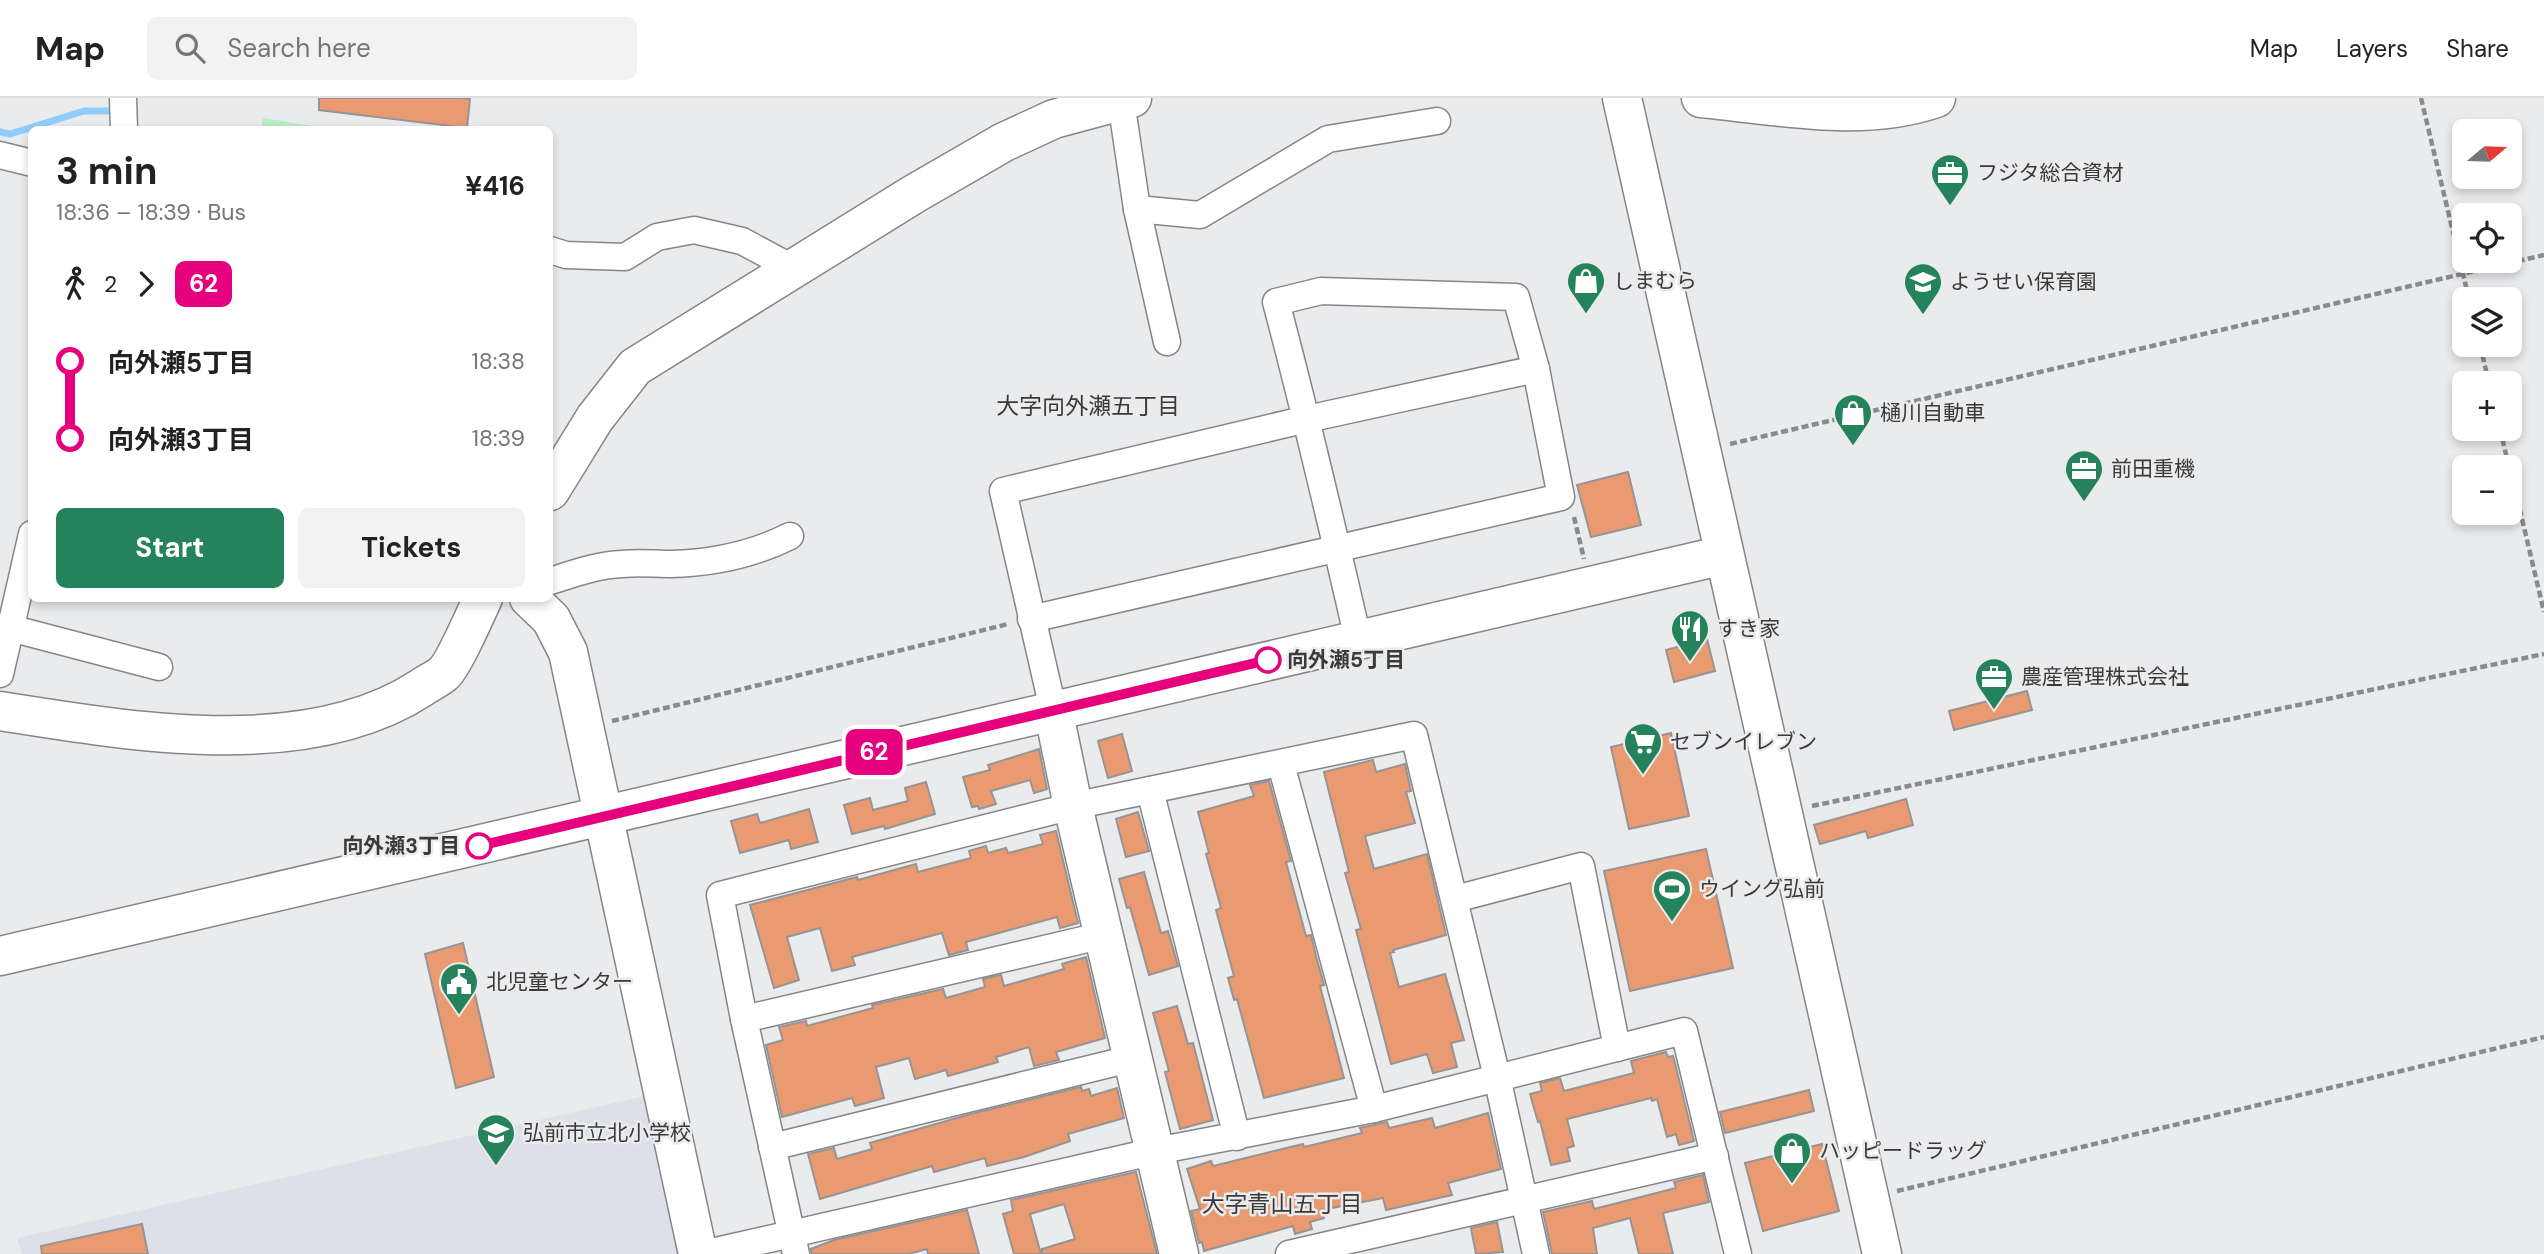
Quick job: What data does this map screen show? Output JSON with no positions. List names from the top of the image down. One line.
{"districts":["大字向外瀬五丁目","大字青山五丁目"],"places":{"office":["フジタ総合資材","前田重機","農産管理株式会社"],"shop":["しまむら","樋川自動車","ハッピードラッグ"],"school or university":["ようせい保育園","弘前市立北小学校"],"other":["向外瀬5丁目","向外瀬3丁目"],"restaurant":["すき家"],"supermarket":["セブンイレブン"],"sports":["ウイング弘前"],"public building":["北児童センター"]},"lines":["bus line 62"],"north":"right","page":{"header":"Map","search":"Search here","nav":["Map","Layers","Share"],"on_map":"62","map_buttons":["+","−"],"heading":["3 min","18:36 – 18:39 · Bus","¥416"],"legs":["2","62"],"list":[{"name":"向外瀬5丁目","value":"18:38"},{"name":"向外瀬3丁目","value":"18:39"}],"buttons":["Start","Tickets"]}}
